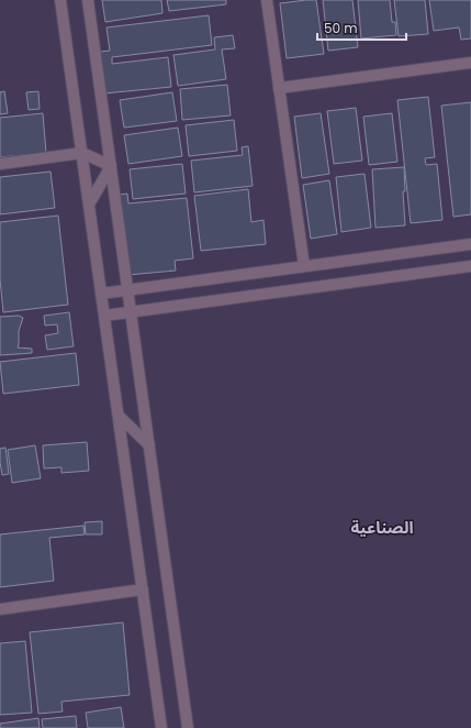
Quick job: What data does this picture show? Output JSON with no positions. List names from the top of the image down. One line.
{"districts":["الصناعية"],"scale_bar":"50 m"}
